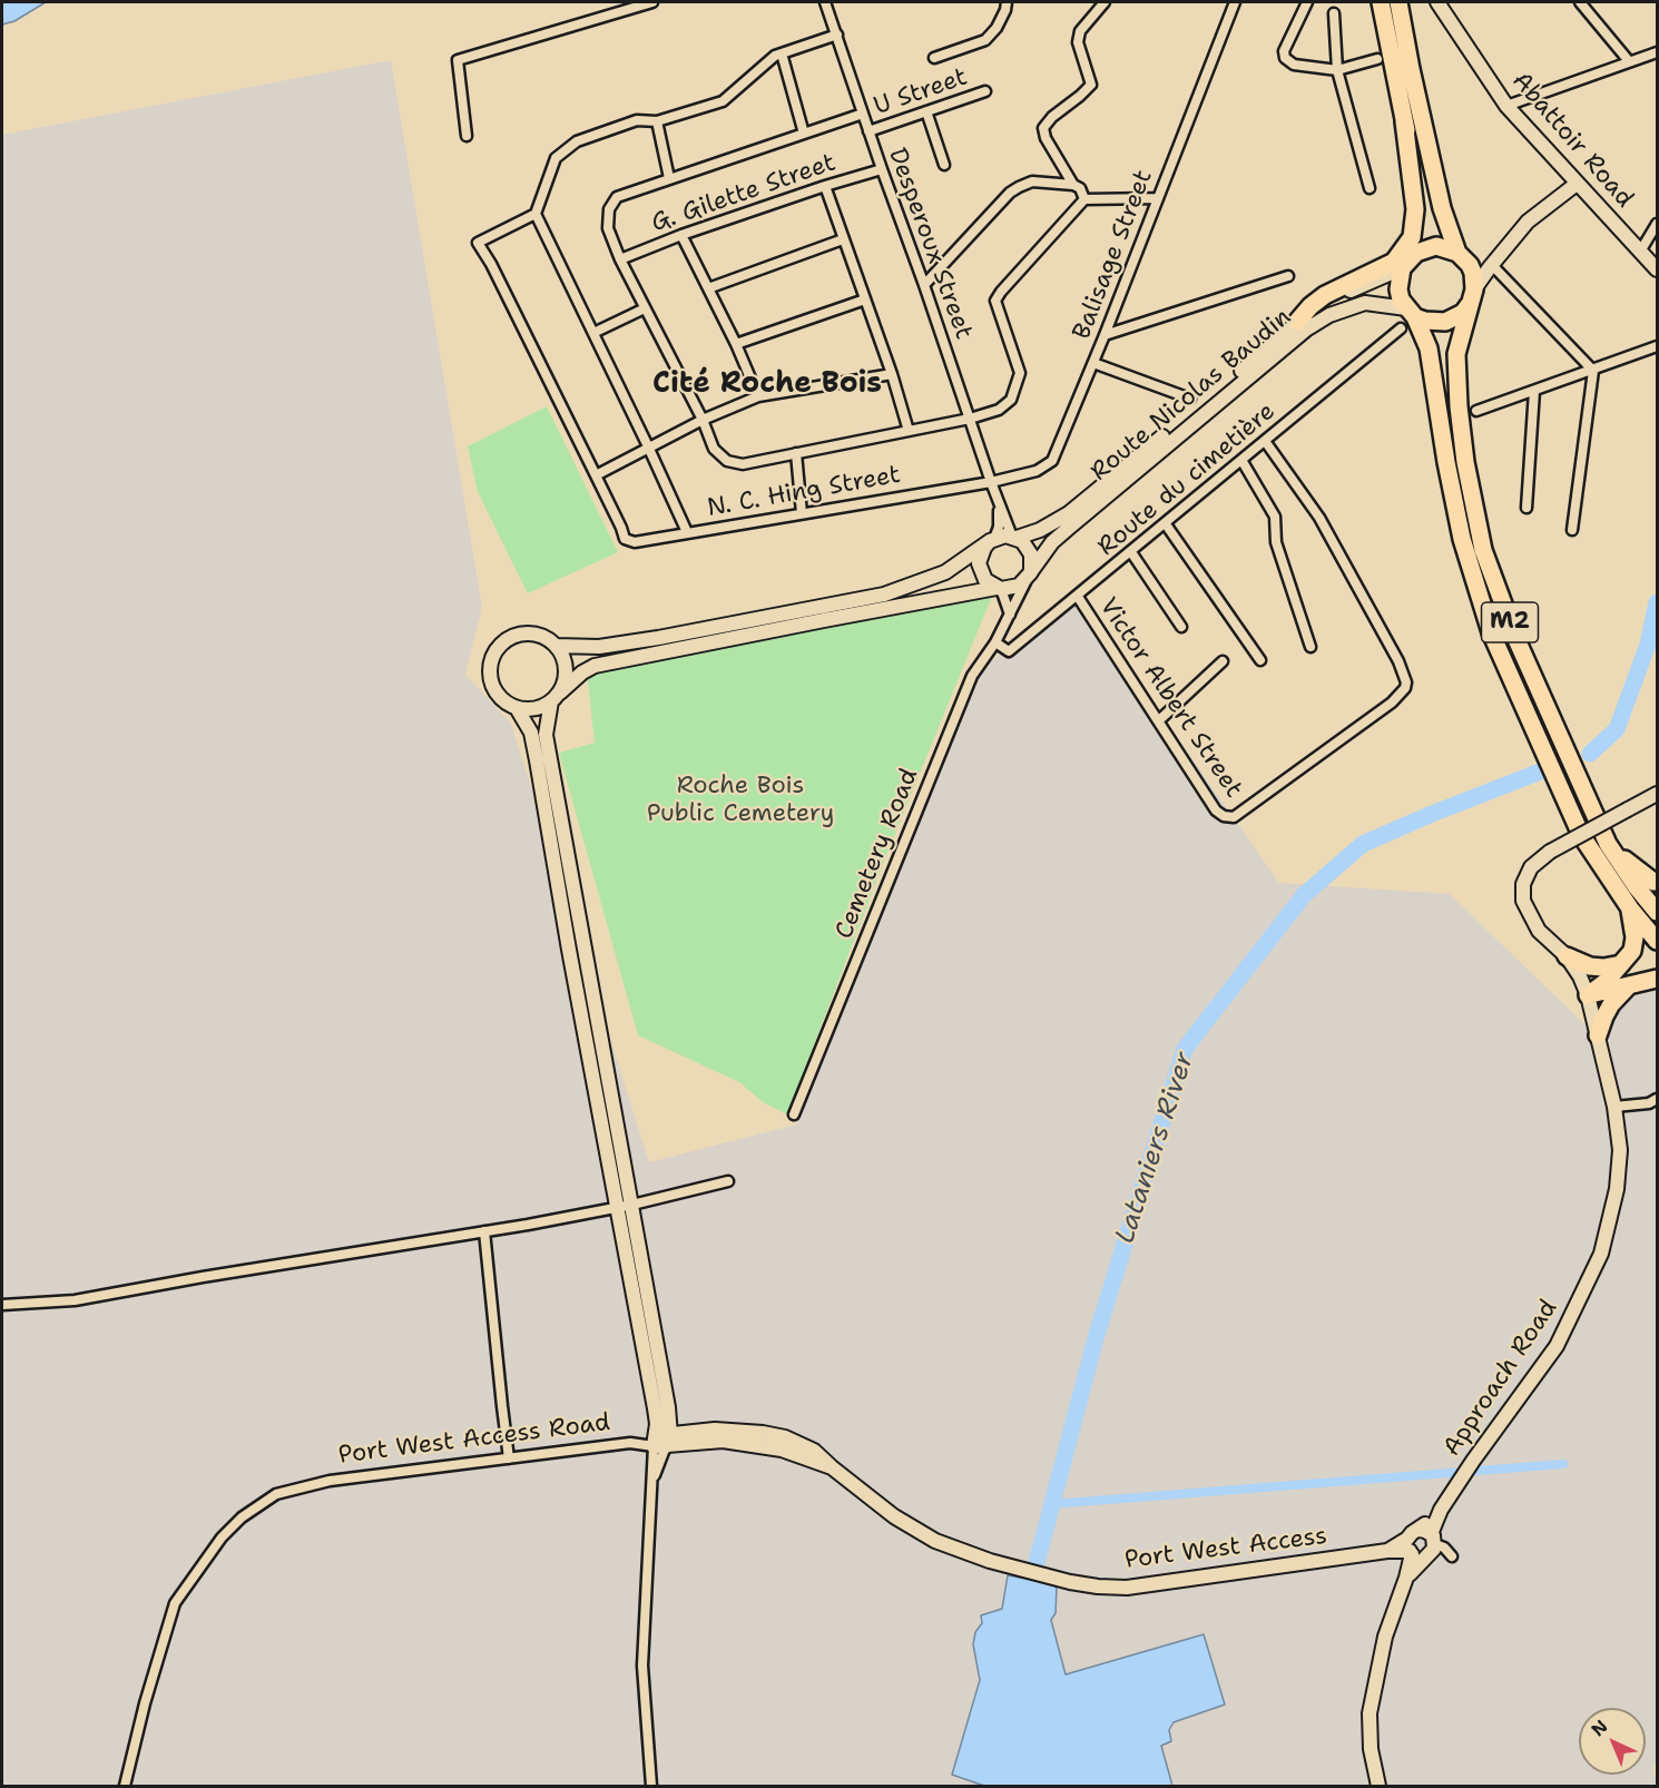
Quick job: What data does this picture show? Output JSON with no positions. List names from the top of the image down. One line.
{"streets":{"highway":["M2"],"main road":["Abattoir Road","Route Nicolas Baudin","Approach Road","Port West Access"],"street":["U Street","G. Gilette Street","Desperoux Street","Balisage Street","Route du cimetière","N. C. Hing Street","Victor Albert Street","Cemetery Road","Port West Access Road"]},"crossings":[["U Street","Desperoux Street"],["G. Gilette Street","Desperoux Street"],["Desperoux Street","Balisage Street"],["Desperoux Street","Route Nicolas Baudin"],["Desperoux Street","N. C. Hing Street"],["Desperoux Street","Cemetery Road"],["Balisage Street","N. C. Hing Street"],["Route Nicolas Baudin","M2"],["Route Nicolas Baudin","Cemetery Road"],["Route du cimetière","Victor Albert Street"],["Route du cimetière","Cemetery Road"],["Port West Access Road","Port West Access"]],"districts":["Cité Roche Bois"],"water":["Lataniers River"],"parks":["Roche Bois Public Cemetery"],"north":"top left"}
